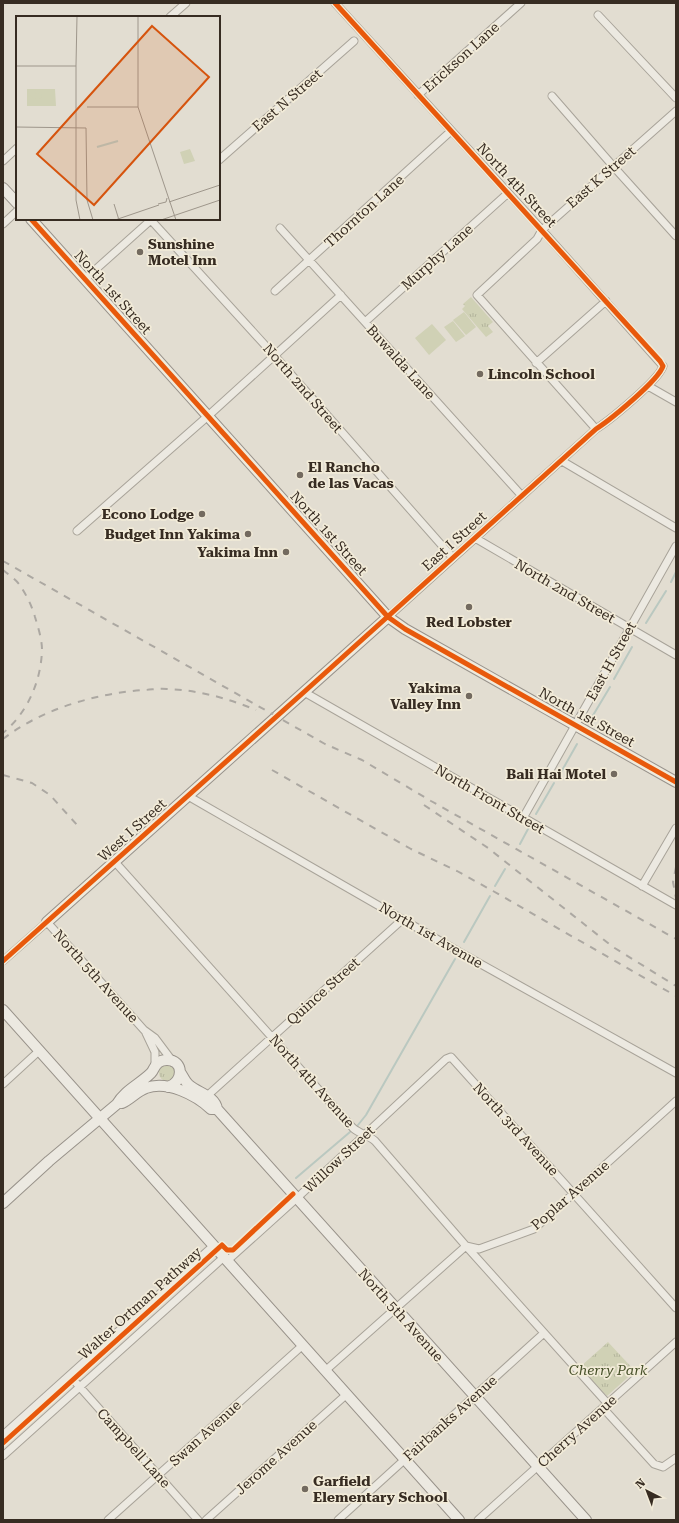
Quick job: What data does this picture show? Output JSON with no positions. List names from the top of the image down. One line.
{"streets":{"main road":["North 1st Street","East I Street","West I Street","North 5th Avenue"],"street":["Erickson Lane","East N Street","East K Street","North 4th Street","Thornton Lane","Murphy Lane","Buwalda Lane","North 2nd Street","East H Street","North Front Street","North 1st Avenue","Quince Street","North 4th Avenue","North 3rd Avenue","Willow Street","Poplar Avenue","Fairbanks Avenue","Cherry Avenue","Swan Avenue","Campbell Lane","Jerome Avenue"],"cycle path":["Walter Ortman Pathway"]},"crossings":[["Erickson Lane","North 4th Street"],["East K Street","North 4th Street"],["North 4th Street","Thornton Lane"],["North 4th Street","Murphy Lane"],["North 4th Street","East I Street"],["Thornton Lane","Buwalda Lane"],["Murphy Lane","Buwalda Lane"],["North 1st Street","East I Street"],["North 1st Street","East H Street"],["Buwalda Lane","East I Street"],["North 2nd Street","East I Street"],["North 2nd Street","East H Street"],["East I Street","North Front Street"],["East I Street","West I Street"],["East H Street","North Front Street"],["West I Street","North 1st Avenue"],["West I Street","North 5th Avenue"],["West I Street","North 4th Avenue"],["North 1st Avenue","Quince Street"],["North 5th Avenue","Quince Street"],["North 5th Avenue","Willow Street"],["North 5th Avenue","Fairbanks Avenue"],["North 5th Avenue","Cherry Avenue"],["Quince Street","North 4th Avenue"],["North 4th Avenue","Willow Street"],["North 4th Avenue","Poplar Avenue"],["North 4th Avenue","Fairbanks Avenue"],["North 4th Avenue","Cherry Avenue"],["North 3rd Avenue","Willow Street"],["North 3rd Avenue","Poplar Avenue"],["Willow Street","Campbell Lane"],["Swan Avenue","Campbell Lane"]],"parks":["Cherry Park"],"places":["Sunshine Motel Inn","Lincoln School","El Rancho de las Vacas","Econo Lodge","Budget Inn Yakima","Yakima Inn","Red Lobster","Yakima Valley Inn","Bali Hai Motel","Garfield Elementary School"],"north":"top left"}
